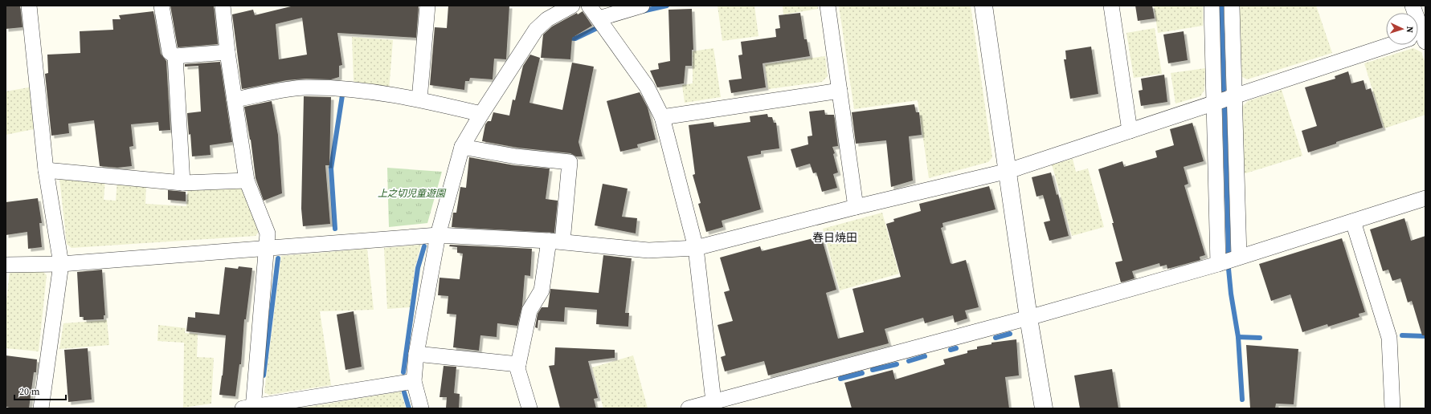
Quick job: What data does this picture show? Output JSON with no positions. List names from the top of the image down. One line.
{"districts":["春日焼田"],"parks":["上之切児童遊園"],"scale_bar":"20 m","north":"right"}
